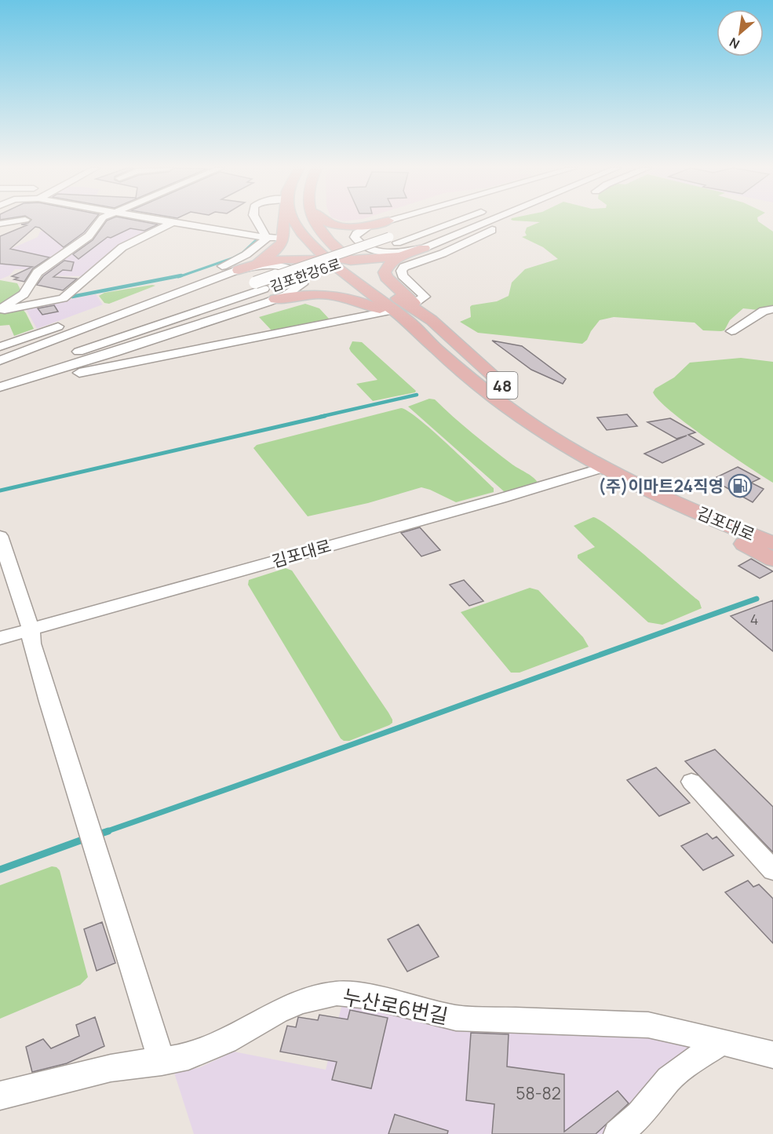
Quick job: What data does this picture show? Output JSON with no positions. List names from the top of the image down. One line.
{"streets":{"main road":["48","김포대로"],"street":["김포한강6로","누산로6번길"]},"places":{"fuel station":["(주)이마트24직영"]},"house_numbers":["4","58-82"],"north":"bottom left"}
